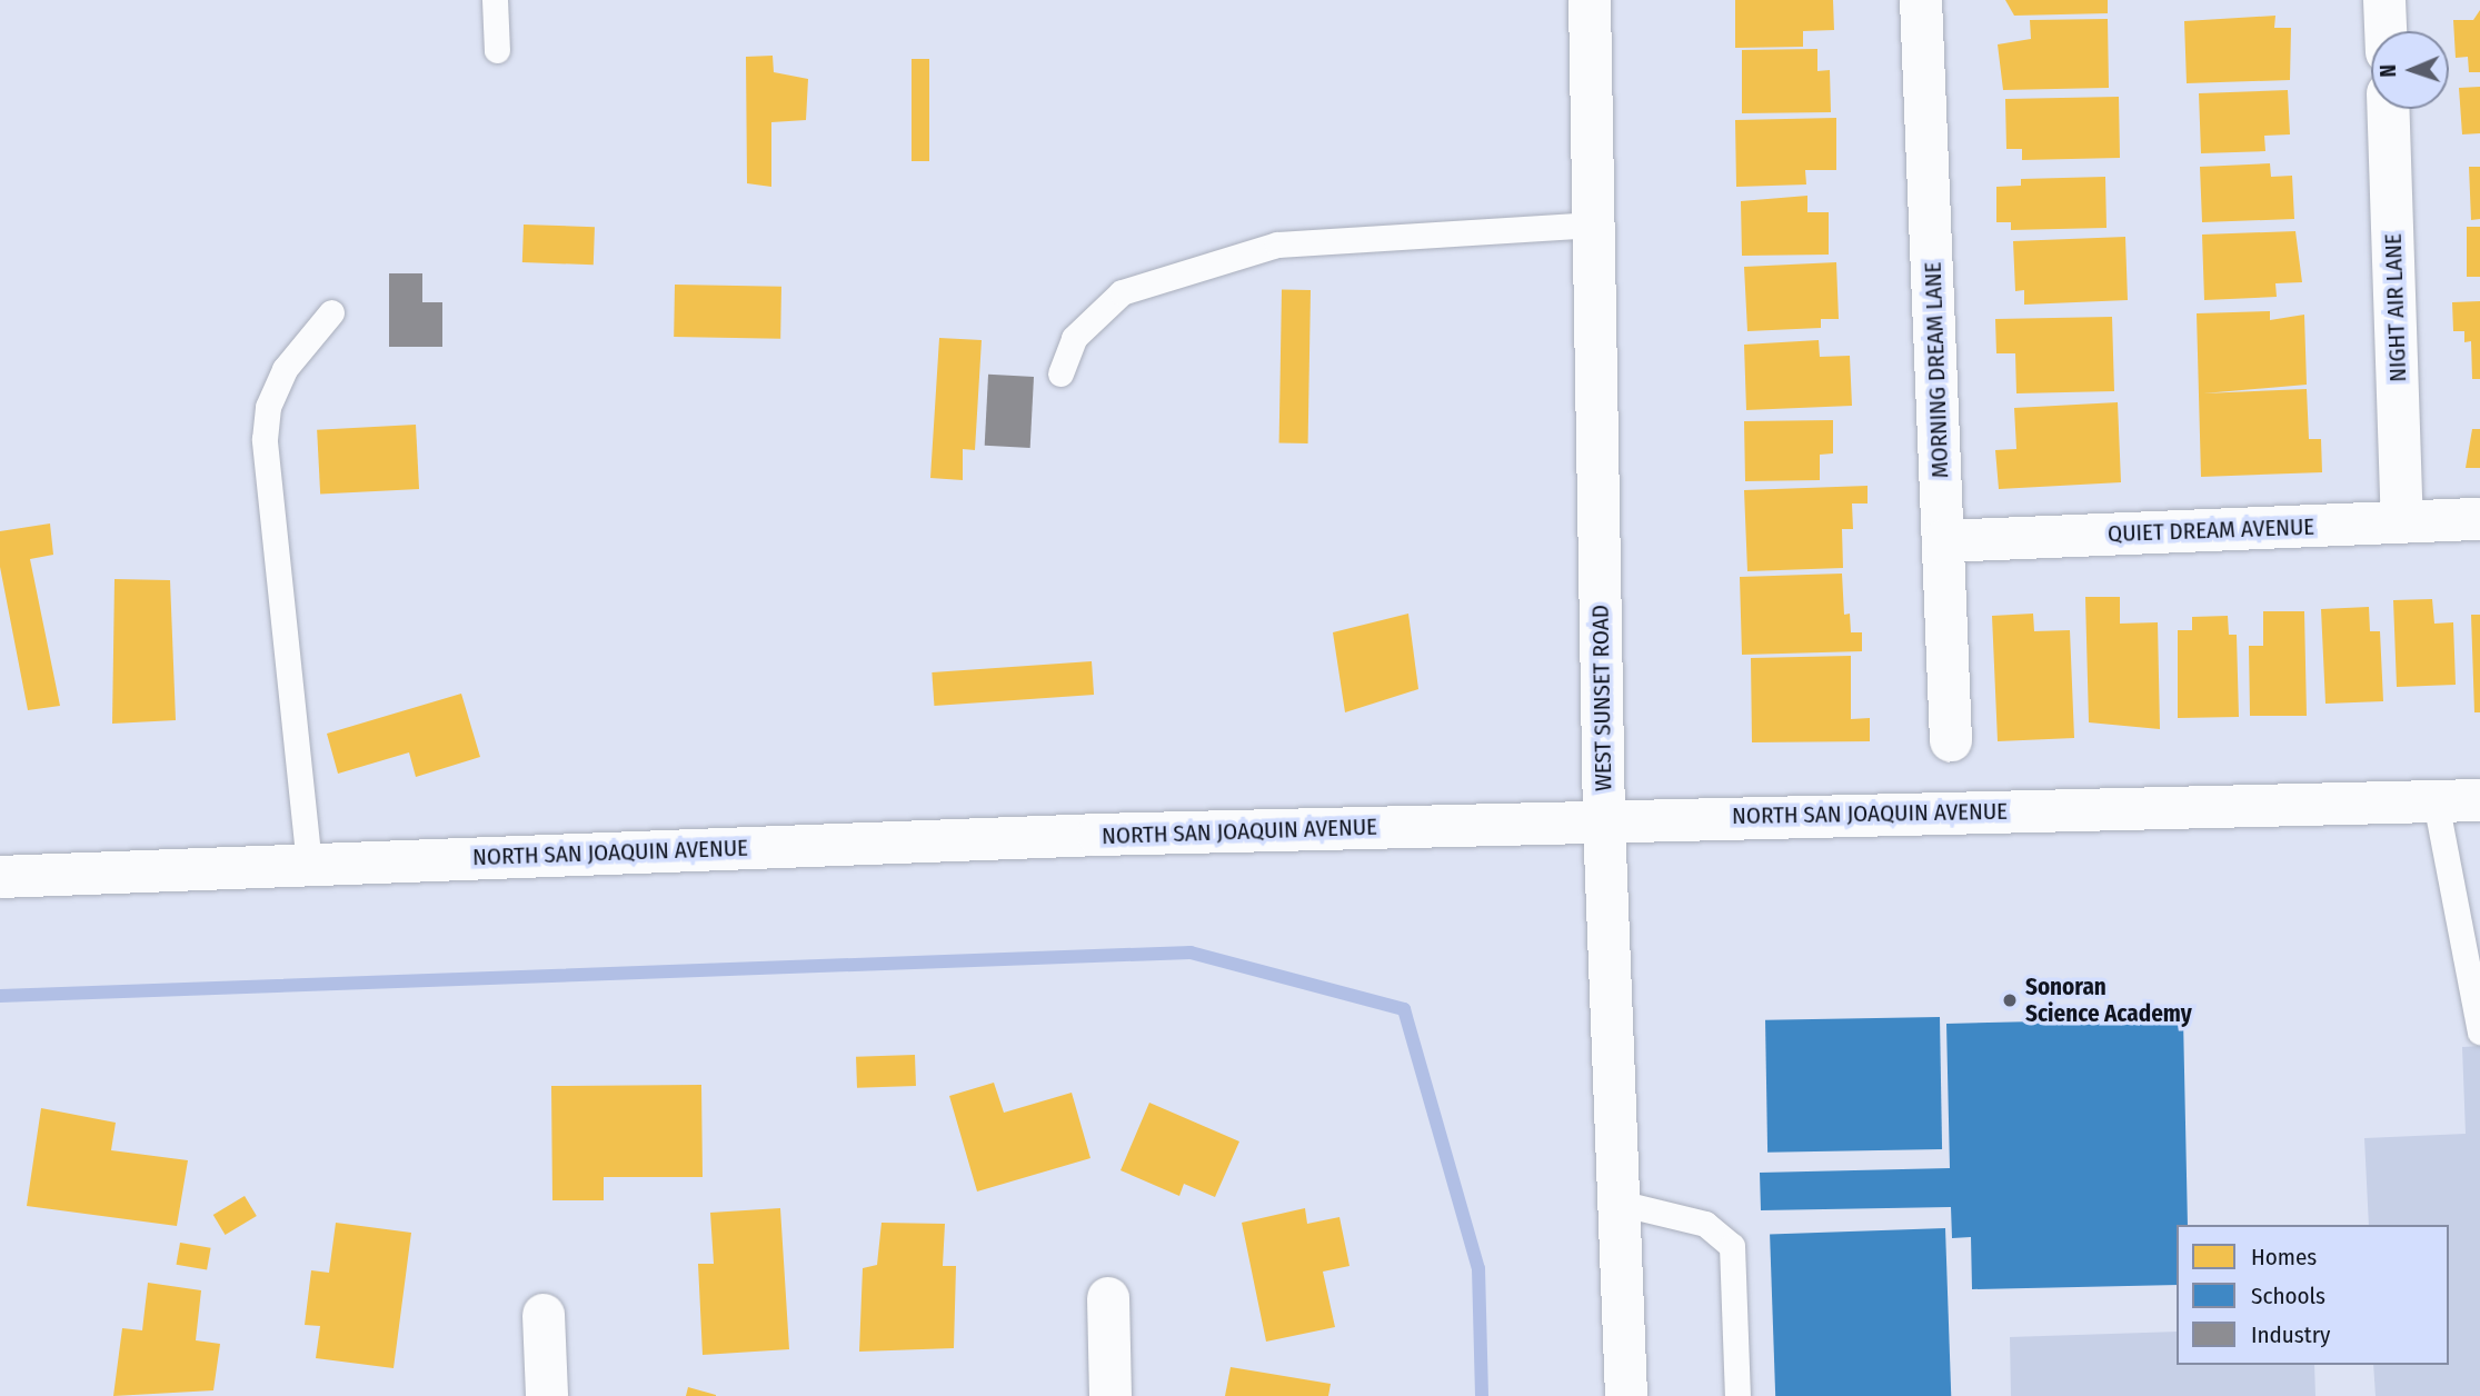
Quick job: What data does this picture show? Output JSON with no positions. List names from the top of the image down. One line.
{"streets":{"street":["NIGHT AIR LANE","MORNING DREAM LANE","QUIET DREAM AVENUE","WEST SUNSET ROAD","NORTH SAN JOAQUIN AVENUE"]},"crossings":[["NIGHT AIR LANE","QUIET DREAM AVENUE"],["MORNING DREAM LANE","QUIET DREAM AVENUE"],["WEST SUNSET ROAD","NORTH SAN JOAQUIN AVENUE"]],"places":["Sonoran Science Academy"],"legend":["Homes","Schools","Industry"],"north":"left"}
